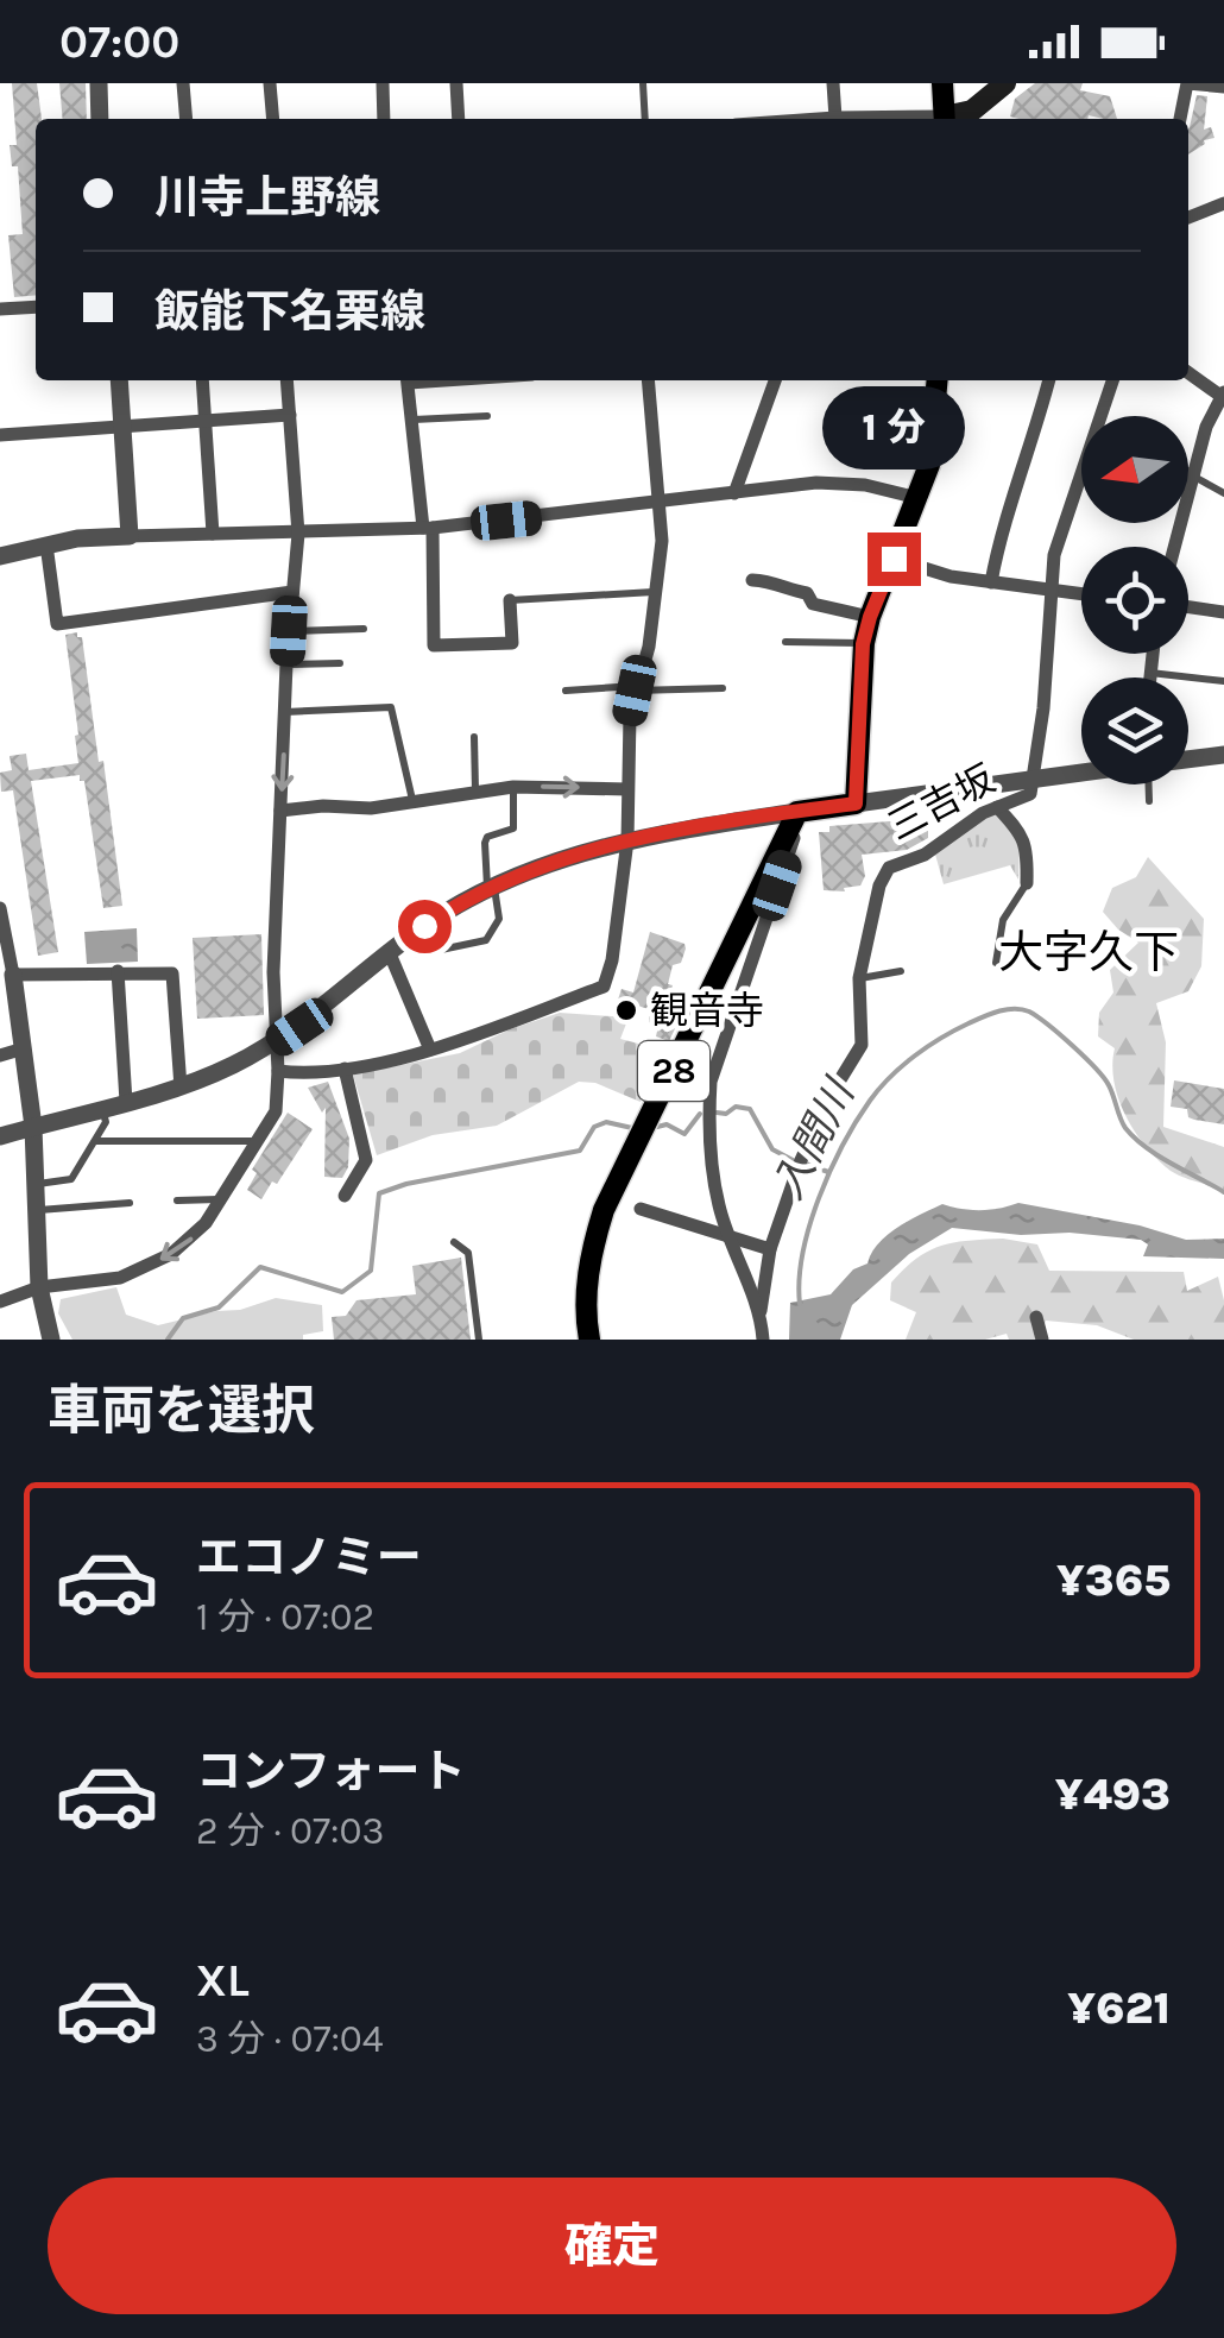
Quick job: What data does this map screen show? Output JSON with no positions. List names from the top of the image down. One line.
{"streets":{"main road":["28"],"street":["三吉坂"]},"districts":["大字久下"],"water":["入間川"],"places":["観音寺"],"north":"left","page":{"status":"07:00","banner":["川寺上野線","飯能下名栗線"],"bubble":"1 分","heading":"車両を選択","list":[{"name":"エコノミー","note":"1 分 · 07:02","value":"¥365"},{"name":"コンフォート","note":"2 分 · 07:03","value":"¥493"},{"name":"XL","note":"3 分 · 07:04","value":"¥621"}],"buttons":"確定"}}
